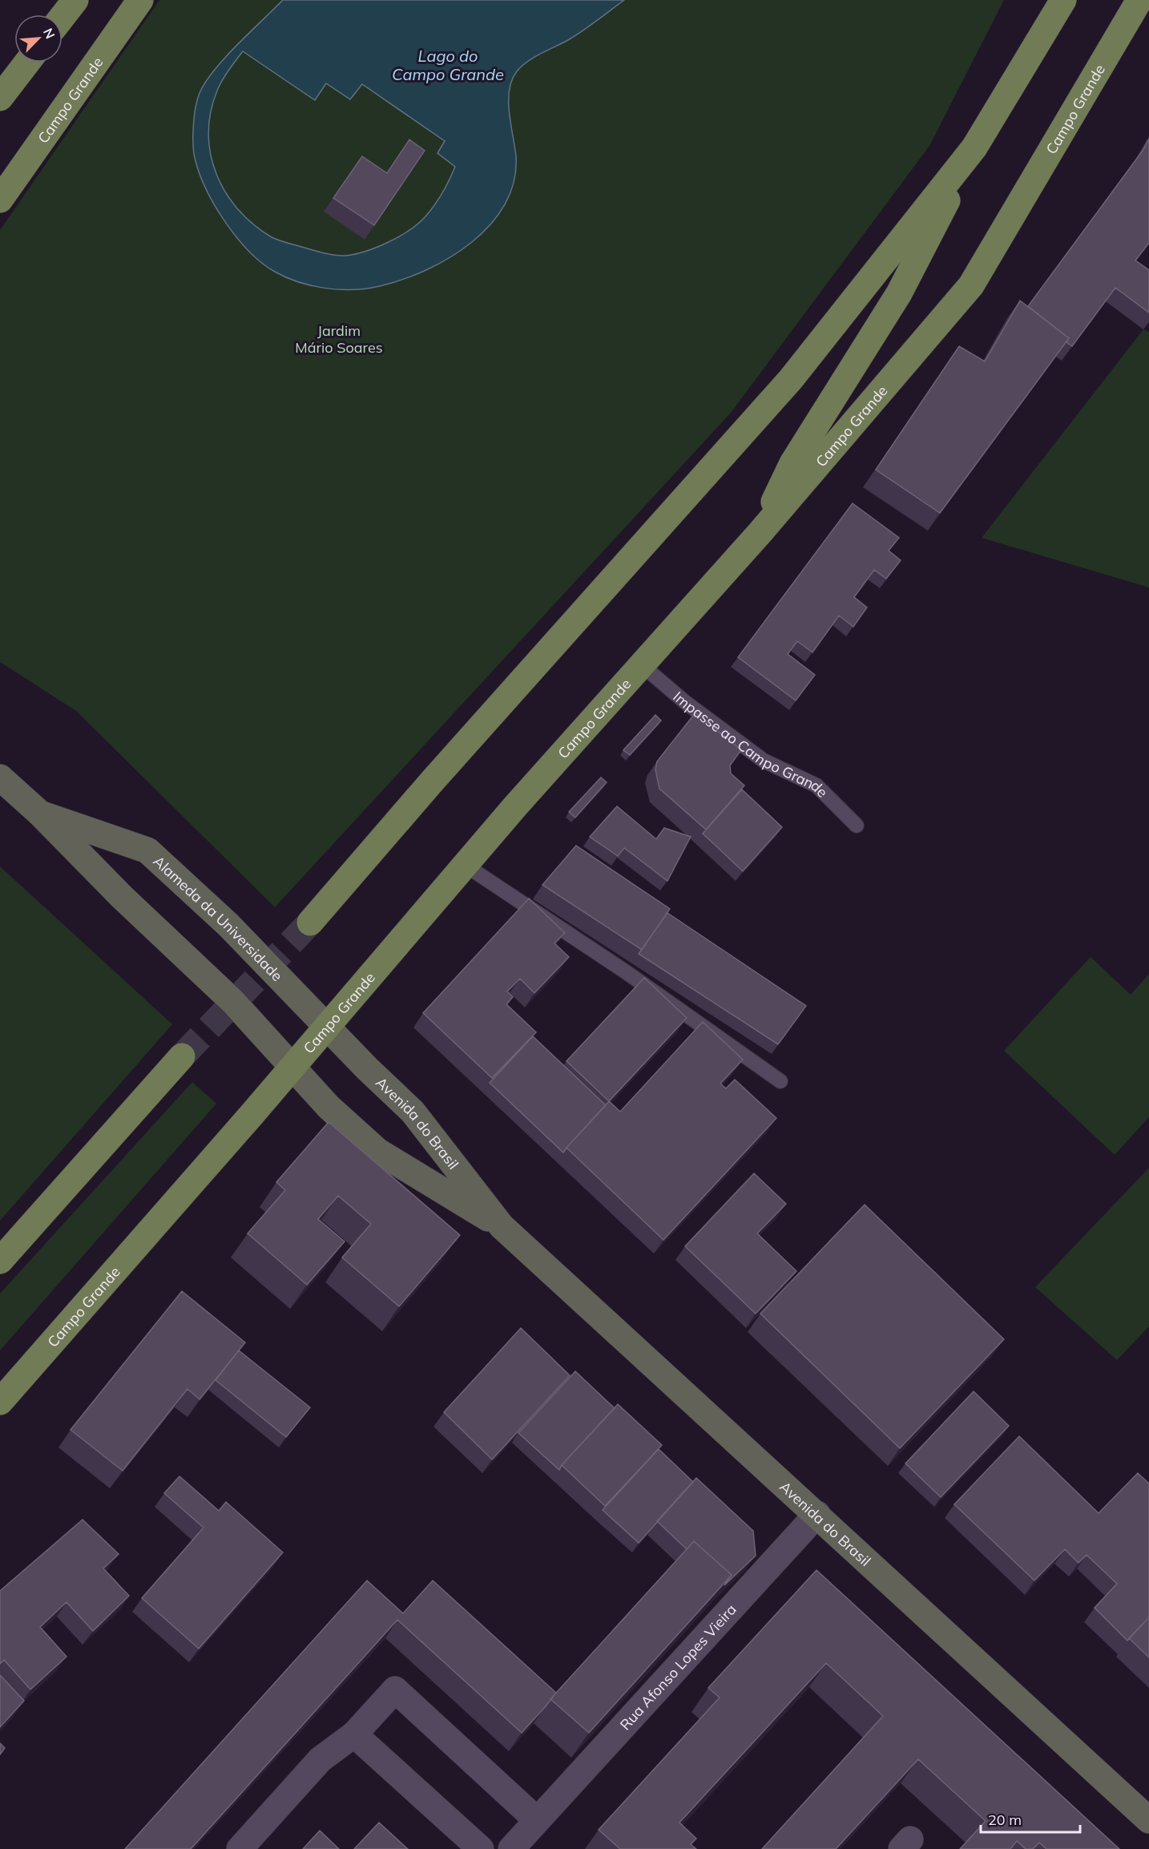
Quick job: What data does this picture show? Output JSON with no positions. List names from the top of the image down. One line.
{"streets":{"main road":["Campo Grande","Alameda da Universidade","Avenida do Brasil"],"street":["Rua Afonso Lopes Vieira"],"lane":["Impasse ao Campo Grande"]},"crossings":[["Campo Grande","Impasse ao Campo Grande"],["Campo Grande","Alameda da Universidade"],["Campo Grande","Avenida do Brasil"],["Alameda da Universidade","Avenida do Brasil"],["Avenida do Brasil","Rua Afonso Lopes Vieira"]],"water":["Lago do Campo Grande"],"parks":["Jardim Mário Soares"],"scale_bar":"20 m","north":"top right"}
